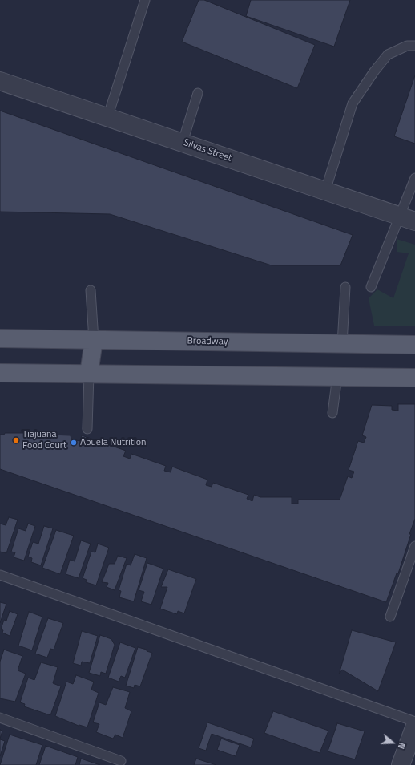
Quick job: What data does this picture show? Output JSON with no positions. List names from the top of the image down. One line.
{"streets":{"main road":["Broadway"],"street":["Silvas Street"]},"places":["Tiajuana Food Court","Abuela Nutrition"],"north":"right"}
